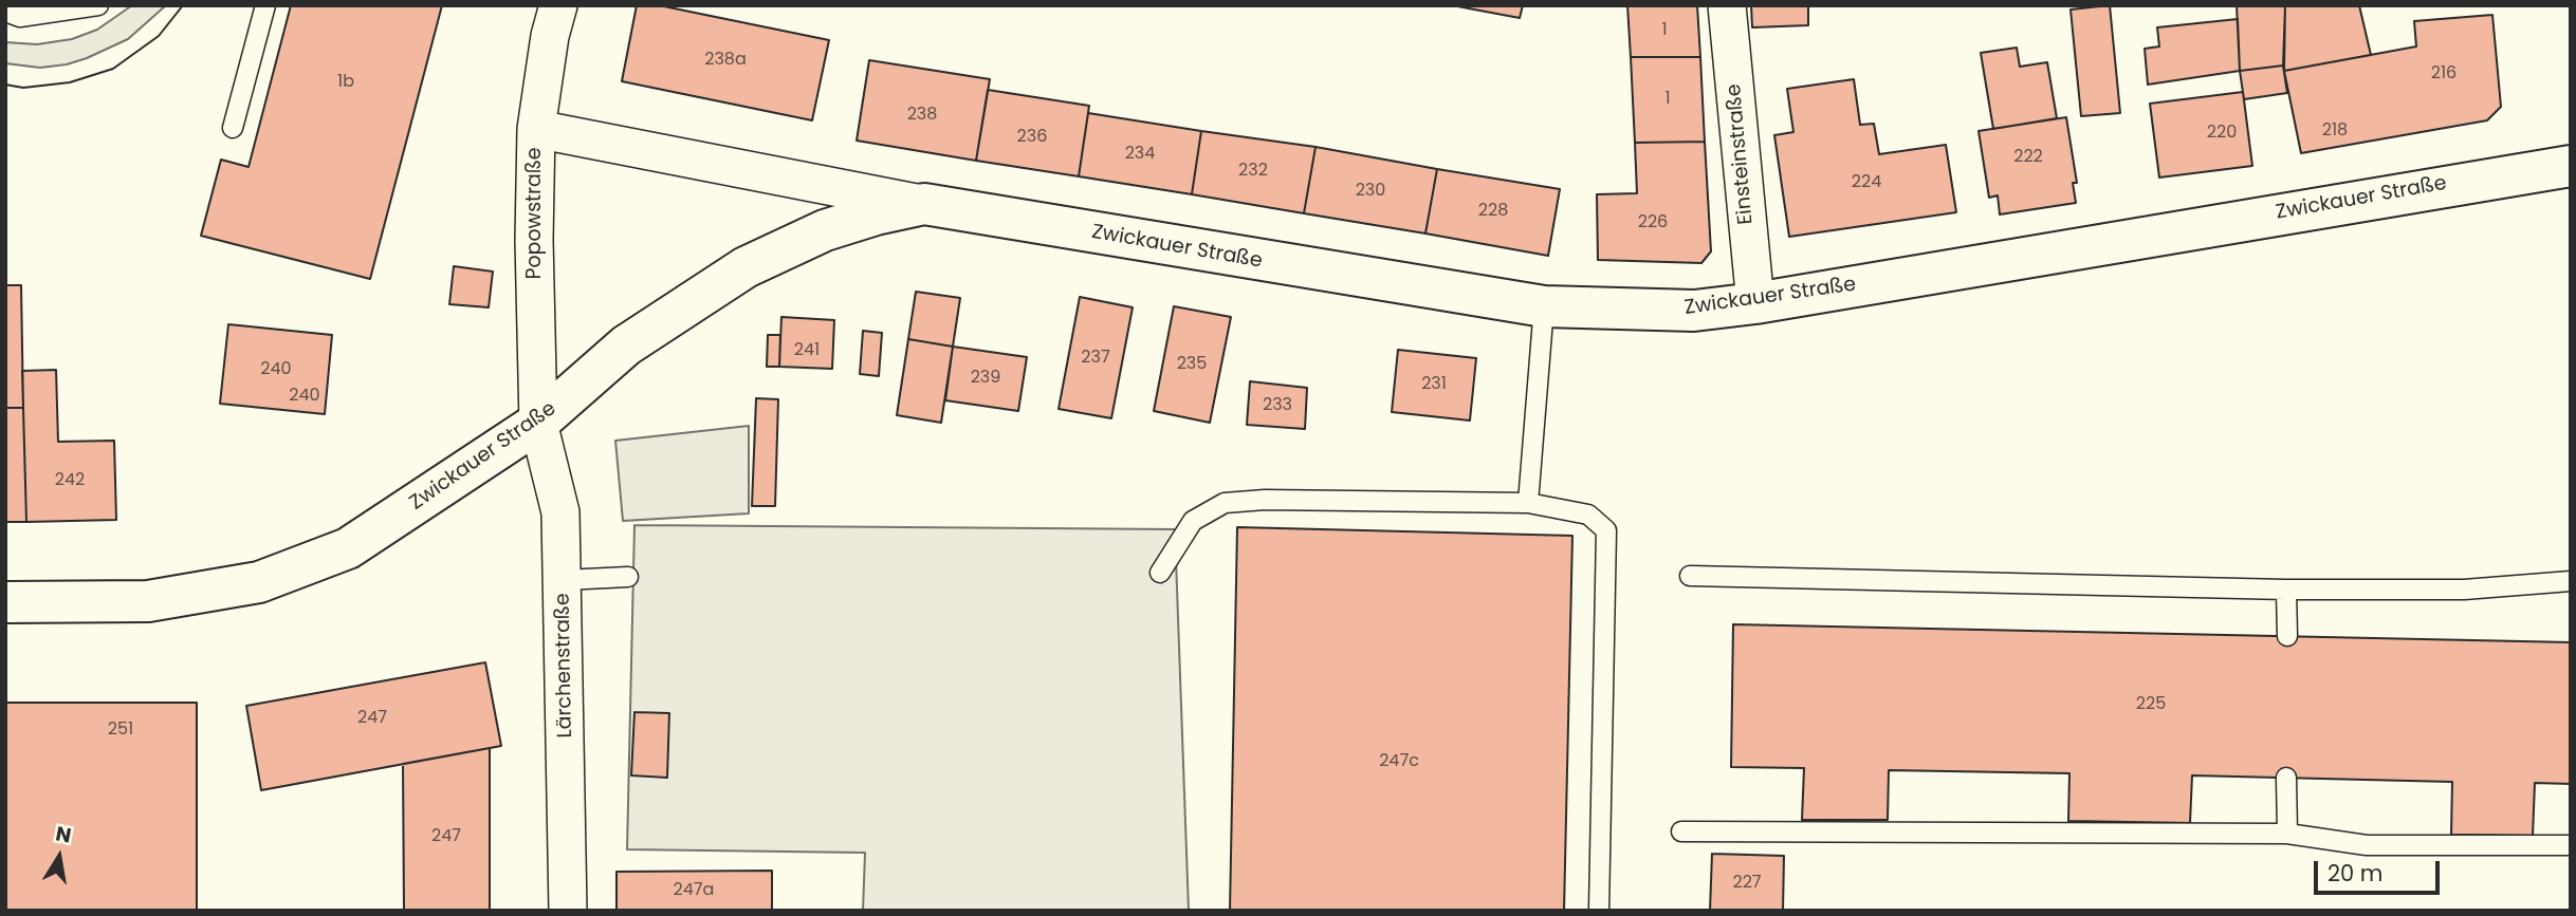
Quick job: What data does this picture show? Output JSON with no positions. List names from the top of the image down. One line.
{"streets":{"main road":["Zwickauer Straße"],"street":["Einsteinstraße","Popowstraße","Lärchenstraße"]},"crossings":[["Einsteinstraße","Zwickauer Straße"],["Zwickauer Straße","Popowstraße"],["Zwickauer Straße","Lärchenstraße"],["Popowstraße","Lärchenstraße"]],"house_numbers":["1","238a","216","1b","1","238","218","220","236","234","222","232","224","230","228","226","241","237","235","240","239","231","240","233","242","225","247","251","247c","247","227","247a"],"scale_bar":"20 m","north":"top"}
